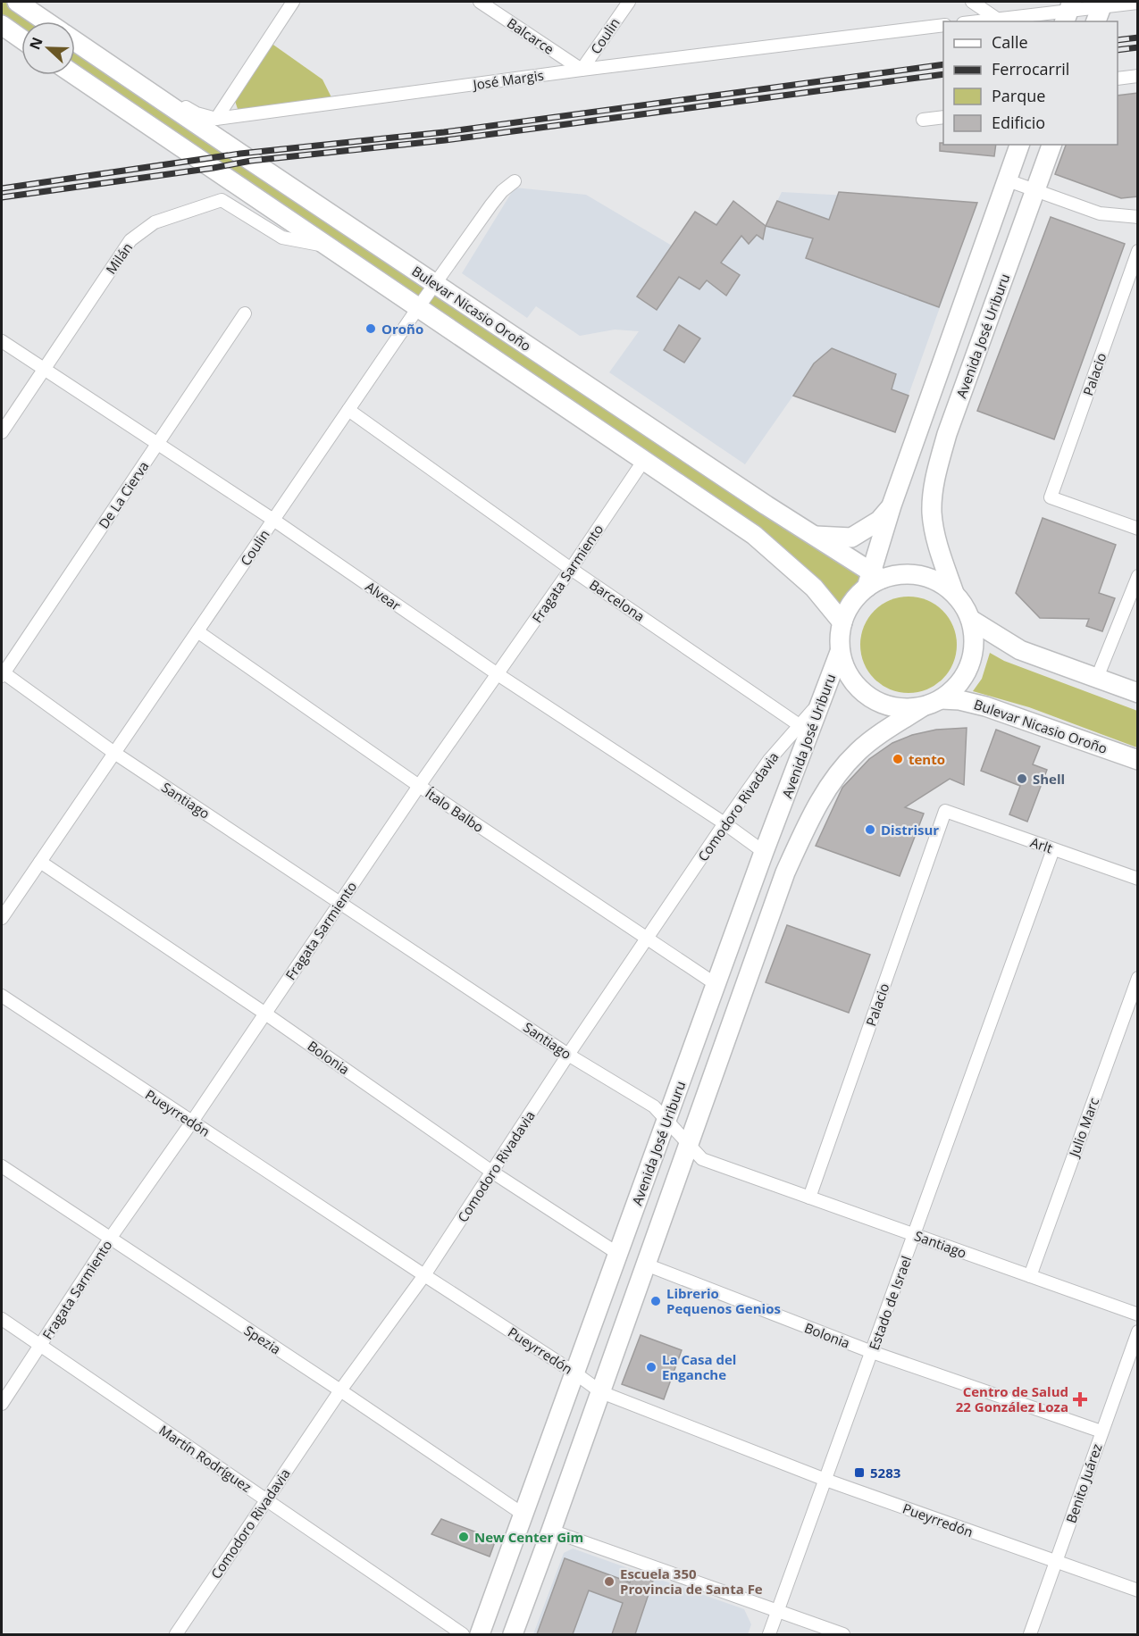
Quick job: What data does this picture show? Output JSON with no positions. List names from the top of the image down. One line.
{"streets":{"main road":["Bulevar Nicasio Oroño","Avenida José Uriburu"],"street":["Balcarce","Coulin","José Margis","Milán","Palacio","De La Cierva","Fragata Sarmiento","Alvear","Barcelona","Santiago","Comodoro Rivadavia","Ítalo Balbo","Arlt","Bolonia","Pueyrredón","Julio Marc","Estado de Israel","Spezia","Martín Rodríguez","Benito Juárez"]},"crossings":[["Balcarce","Coulin"],["Balcarce","José Margis"],["Coulin","José Margis"],["Coulin","Bulevar Nicasio Oroño"],["Coulin","Alvear"],["Coulin","Barcelona"],["Coulin","Santiago"],["Coulin","Ítalo Balbo"],["Coulin","Bolonia"],["José Margis","Bulevar Nicasio Oroño"],["Milán","Alvear"],["Bulevar Nicasio Oroño","Avenida José Uriburu"],["Avenida José Uriburu","Alvear"],["Avenida José Uriburu","Barcelona"],["Avenida José Uriburu","Santiago"],["Avenida José Uriburu","Comodoro Rivadavia"],["Avenida José Uriburu","Ítalo Balbo"],["Avenida José Uriburu","Bolonia"],["Avenida José Uriburu","Pueyrredón"],["Avenida José Uriburu","Spezia"],["Palacio","Santiago"],["Palacio","Arlt"],["De La Cierva","Alvear"],["De La Cierva","Santiago"],["Fragata Sarmiento","Alvear"],["Fragata Sarmiento","Barcelona"],["Fragata Sarmiento","Santiago"],["Fragata Sarmiento","Ítalo Balbo"],["Fragata Sarmiento","Bolonia"],["Fragata Sarmiento","Pueyrredón"],["Fragata Sarmiento","Spezia"],["Fragata Sarmiento","Martín Rodríguez"],["Alvear","Comodoro Rivadavia"],["Barcelona","Comodoro Rivadavia"],["Santiago","Comodoro Rivadavia"],["Santiago","Julio Marc"],["Santiago","Estado de Israel"],["Comodoro Rivadavia","Ítalo Balbo"],["Comodoro Rivadavia","Bolonia"],["Comodoro Rivadavia","Pueyrredón"],["Comodoro Rivadavia","Spezia"],["Comodoro Rivadavia","Martín Rodríguez"],["Arlt","Estado de Israel"],["Bolonia","Estado de Israel"],["Bolonia","Benito Juárez"],["Pueyrredón","Estado de Israel"],["Pueyrredón","Benito Juárez"]],"places":{"other":["Oroño","tento","Shell","Distrisur","Librerio Pequenos Genios","La Casa del Enganche","New Center Gim","Escuela 350 Provincia de Santa Fe"],"health":["Centro de Salud 22 González Loza"],"transit":["5283"]},"legend":["Calle","Ferrocarril","Parque","Edificio"],"north":"left"}
